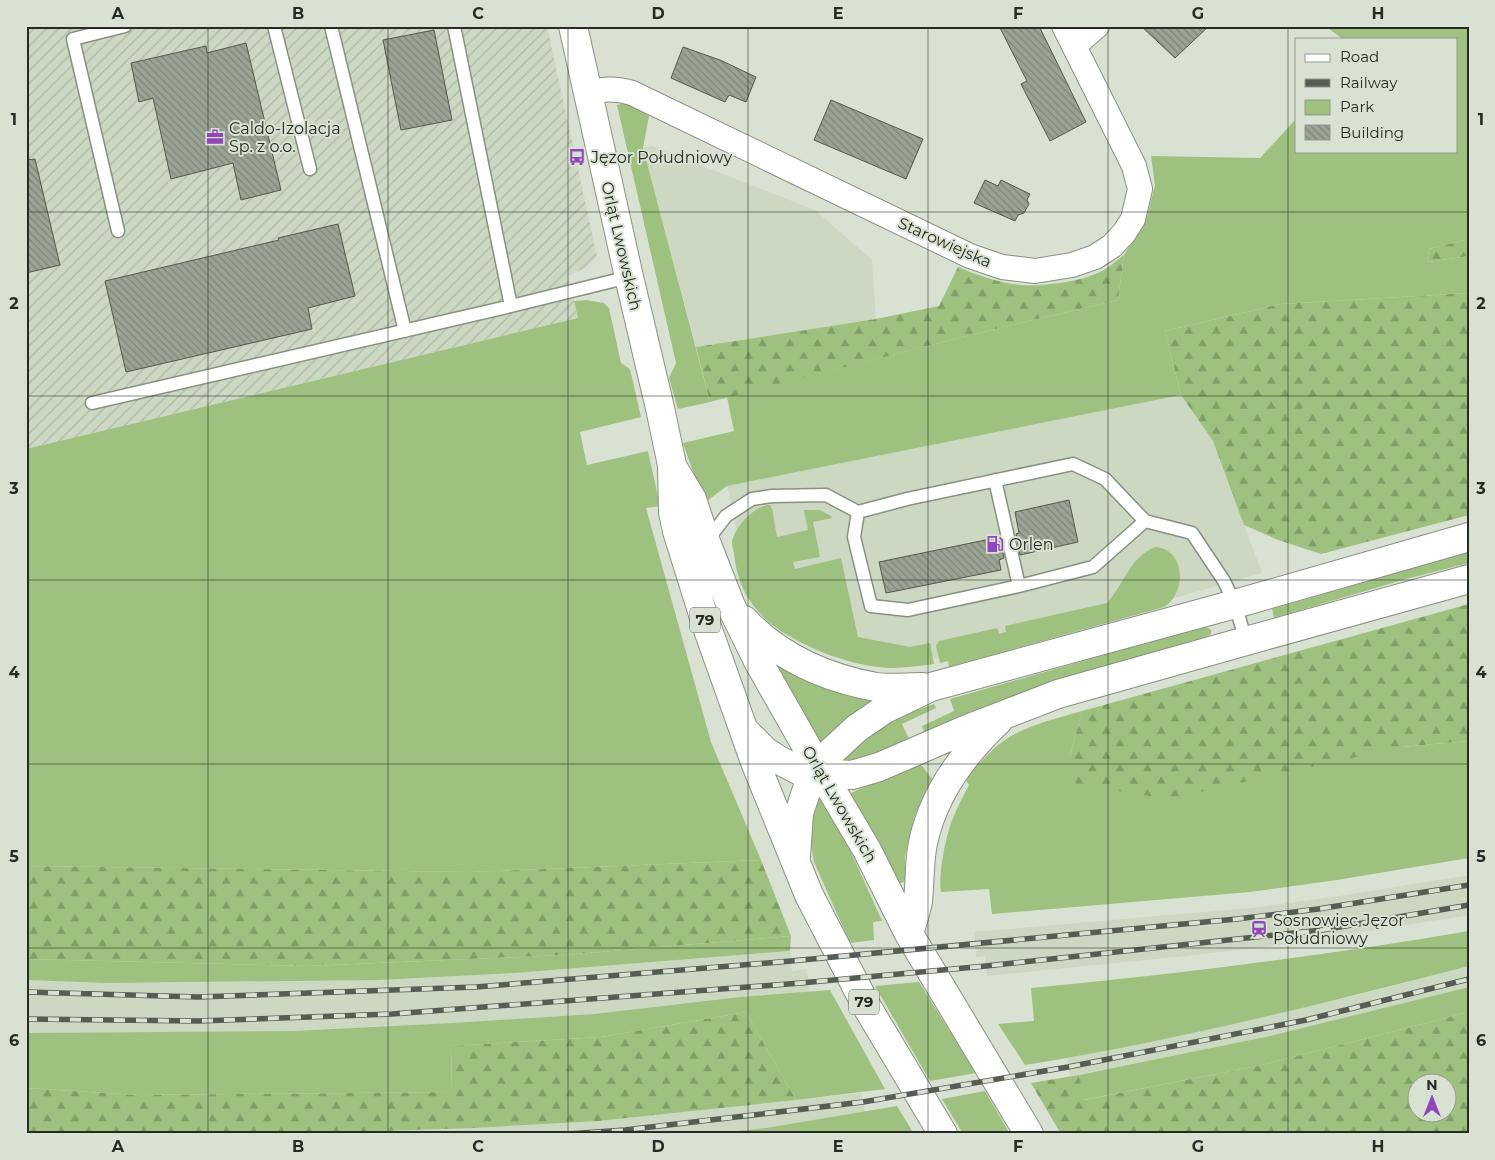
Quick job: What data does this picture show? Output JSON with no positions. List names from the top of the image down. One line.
{"streets":{"main road":["Orląt Lwowskich","79"],"street":["Starowiejska"]},"crossings":[["Starowiejska","Orląt Lwowskich"]],"places":{"office":["Caldo-Izolacja Sp. z o.o."],"bus stop":["Jęzor Południowy"],"fuel station":["Orlen"],"station":["Sosnowiec Jęzor Południowy"]},"legend":["Road","Railway","Park","Building"],"north":"top","grid":{"columns":["A","B","C","D","E","F","G","H"],"rows":["1","2","3","4","5","6"]}}
